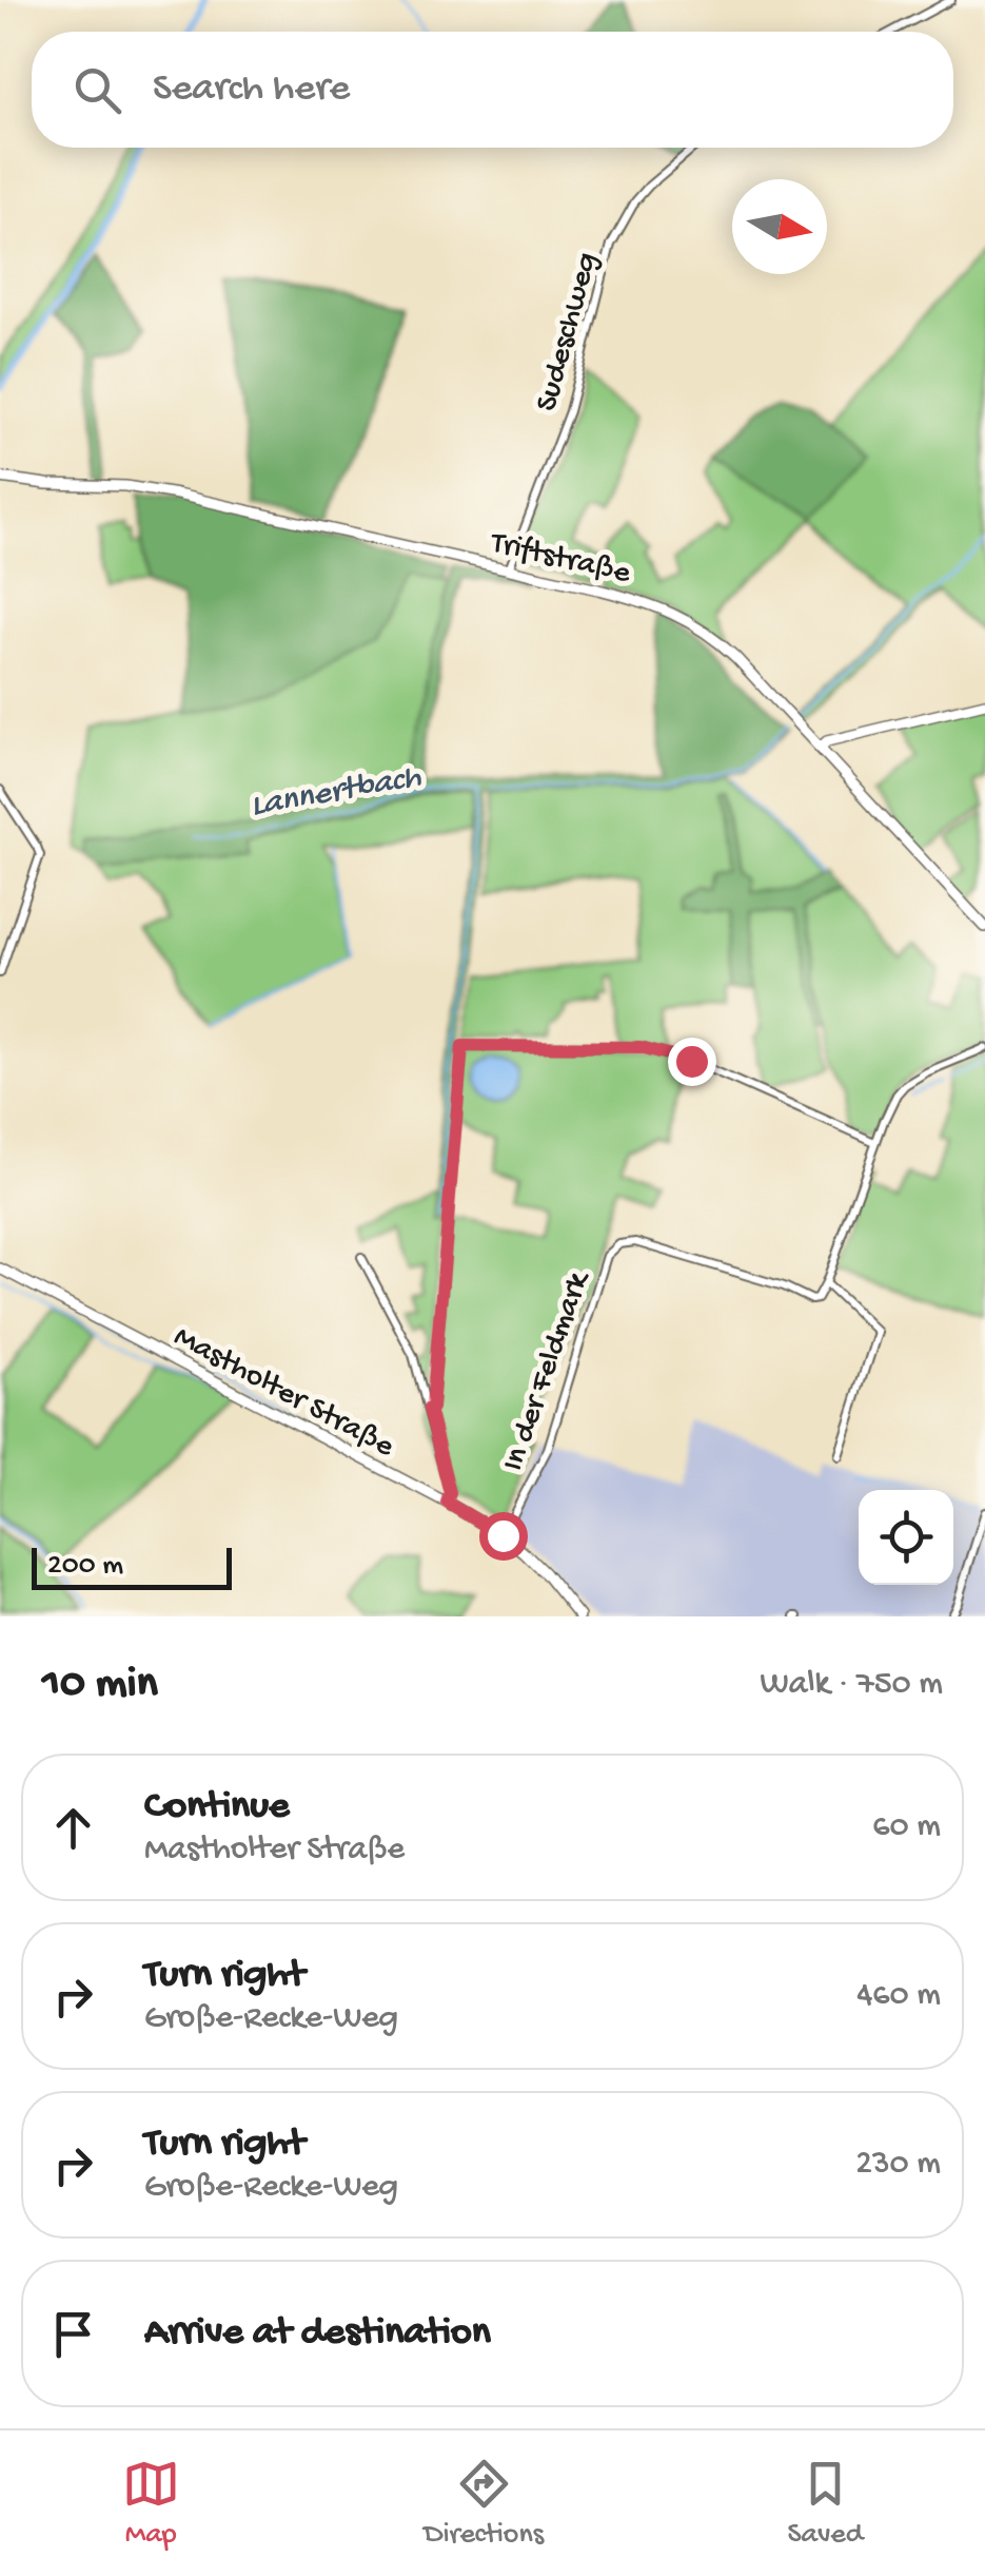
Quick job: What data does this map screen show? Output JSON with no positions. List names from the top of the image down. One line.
{"streets":{"street":["Sudeschweg","Triftstraße","In der Feldmark","Mastholter Straße"]},"crossings":[["Sudeschweg","Triftstraße"],["In der Feldmark","Mastholter Straße"]],"water":["Lannertbach"],"scale_bar":"200 m","north":"right","page":{"search":"Search here","scale":"200 m","heading":["10 min","Walk · 750 m"],"list":[["Continue","Mastholter Straße","60 m"],["Turn right","Große-Recke-Weg","460 m"],["Turn right","Große-Recke-Weg","230 m"],"Arrive at destination"],"nav":["Map","Directions","Saved"]}}
